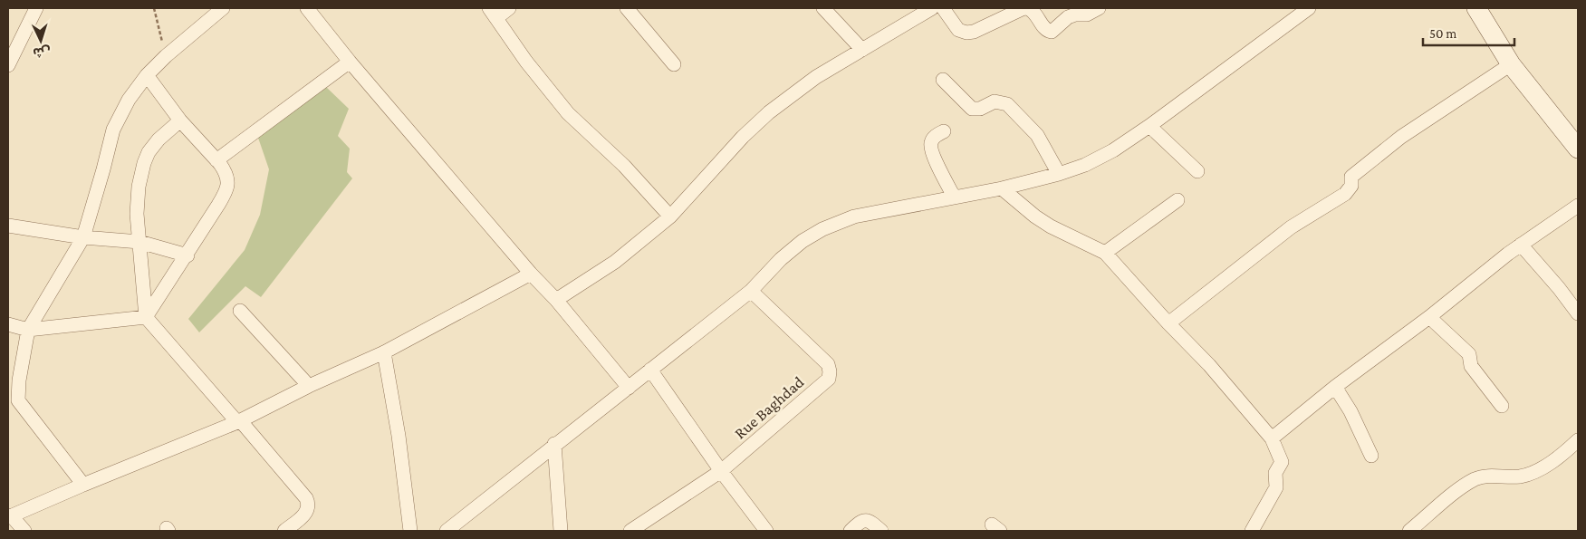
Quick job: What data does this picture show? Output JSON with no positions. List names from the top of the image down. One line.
{"streets":{"street":["Rue Baghdad"]},"scale_bar":"50 m","north":"bottom"}
